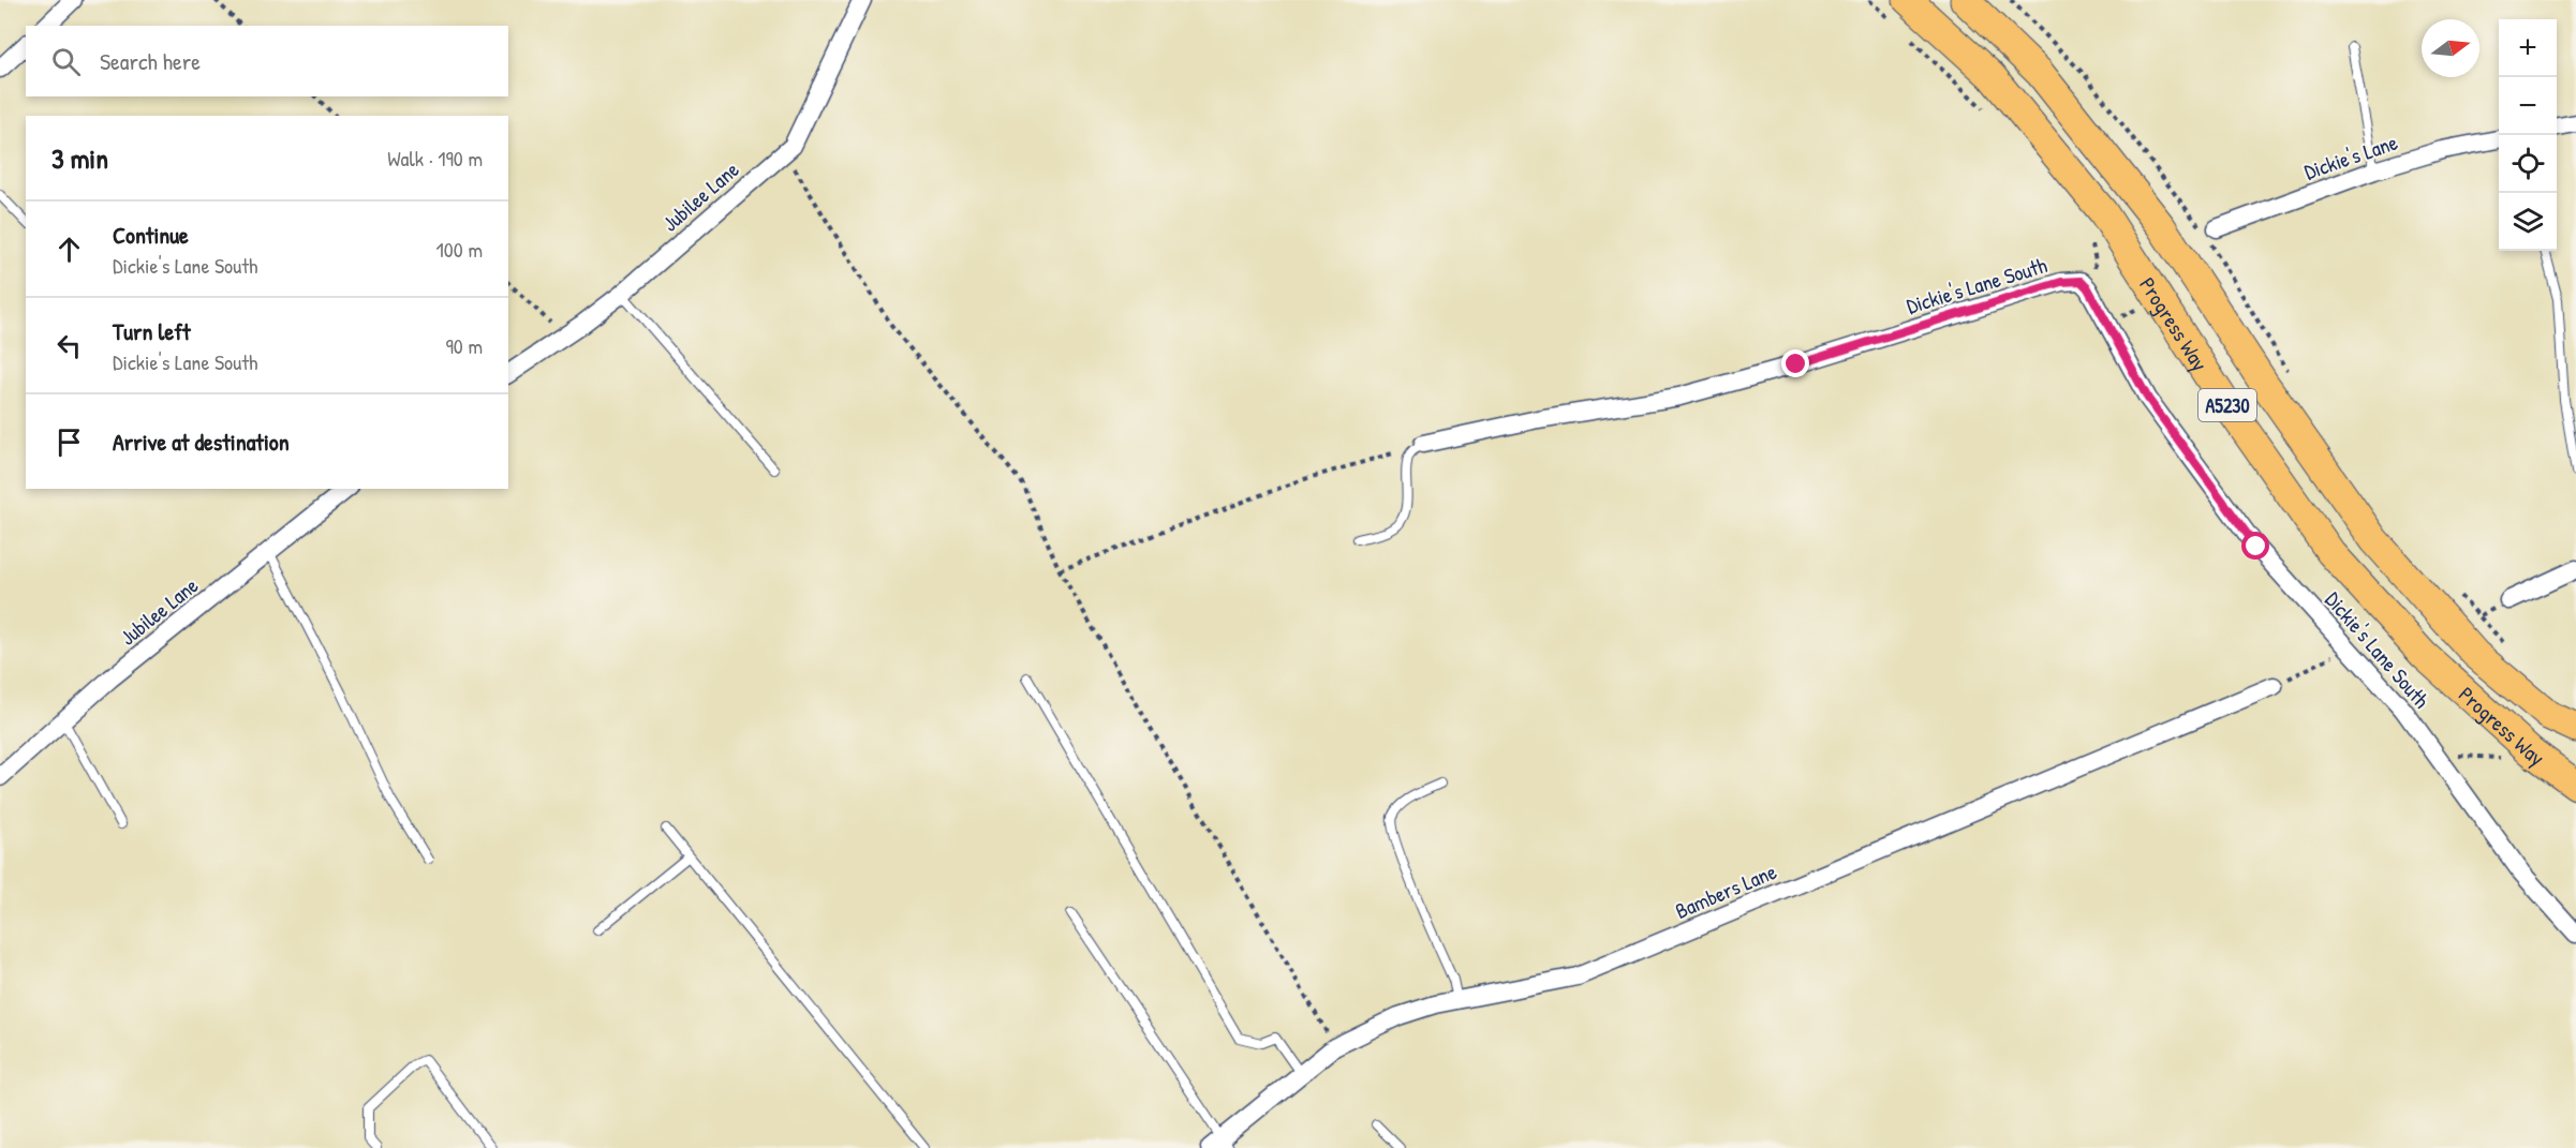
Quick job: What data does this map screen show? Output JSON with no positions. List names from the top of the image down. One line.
{"streets":{"main road":["Progress Way","A5230"],"street":["Dickie's Lane","Jubilee Lane","Dickie's Lane South","Bambers Lane"]},"north":"right","page":{"map_buttons":["+","−"],"search":"Search here","heading":["3 min","Walk · 190 m"],"list":[["Continue","Dickie's Lane South","100 m"],["Turn left","Dickie's Lane South","90 m"],"Arrive at destination"]}}
